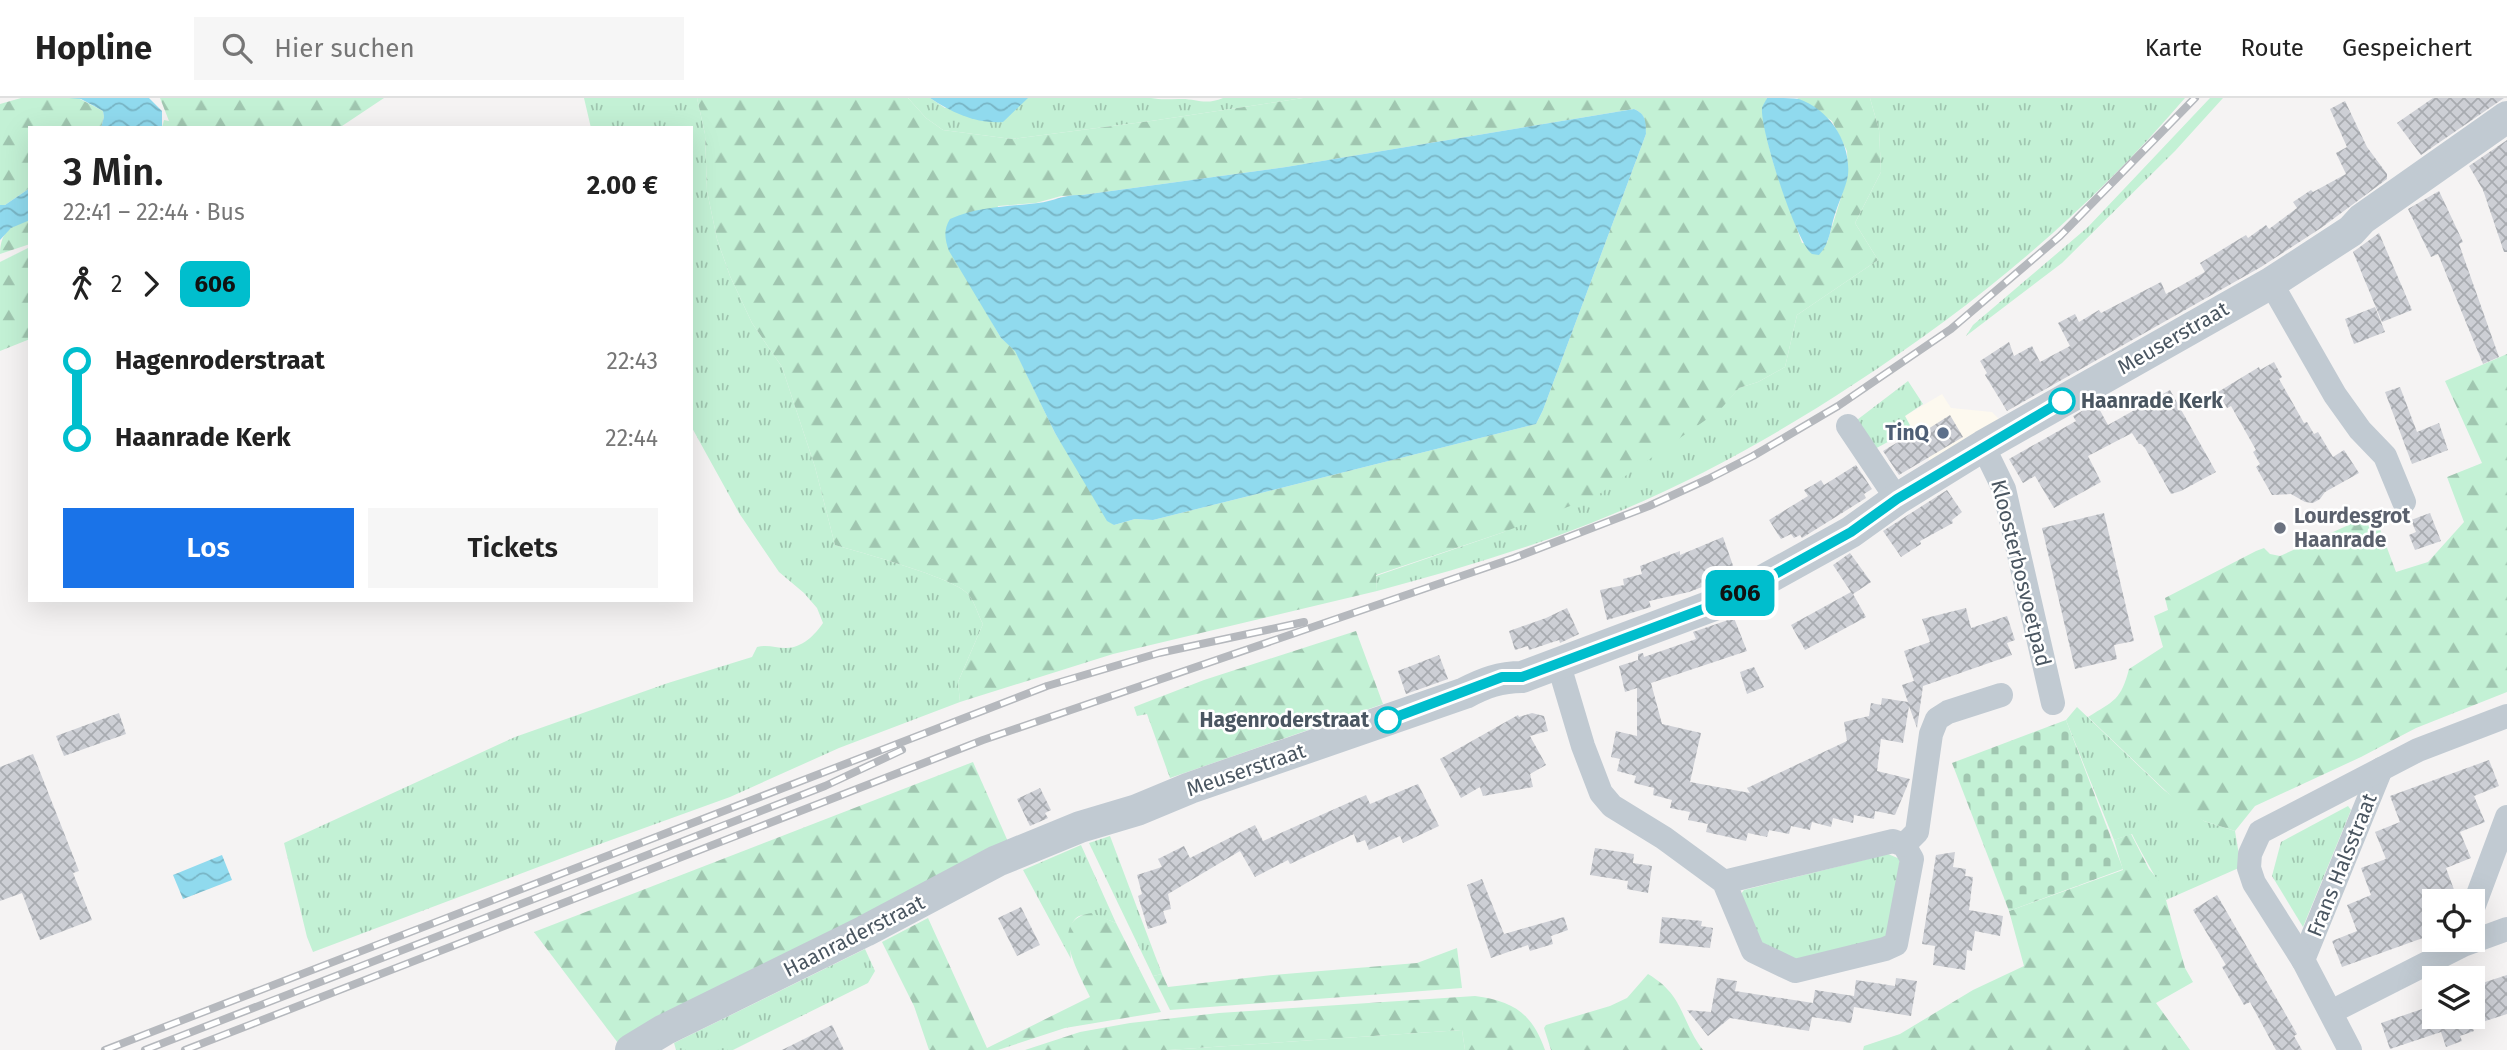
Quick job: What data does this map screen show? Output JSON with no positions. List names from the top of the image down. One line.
{"streets":{"street":["Meuserstraat","Kloosterbosvoetpad","Frans Halsstraat","Haanraderstraat"]},"crossings":[["Meuserstraat","Kloosterbosvoetpad"],["Meuserstraat","Haanraderstraat"]],"places":["Haanrade Kerk","TinQ","Lourdesgrot Haanrade","Hagenroderstraat"],"lines":["bus line 606"],"page":{"header":"Hopline","search":"Hier suchen","nav":["Karte","Route","Gespeichert"],"on_map":"606","heading":["3 Min.","22:41 – 22:44 · Bus","2.00 €"],"legs":["2","606"],"list":[{"name":"Hagenroderstraat","value":"22:43"},{"name":"Haanrade Kerk","value":"22:44"}],"buttons":["Los","Tickets"]}}
